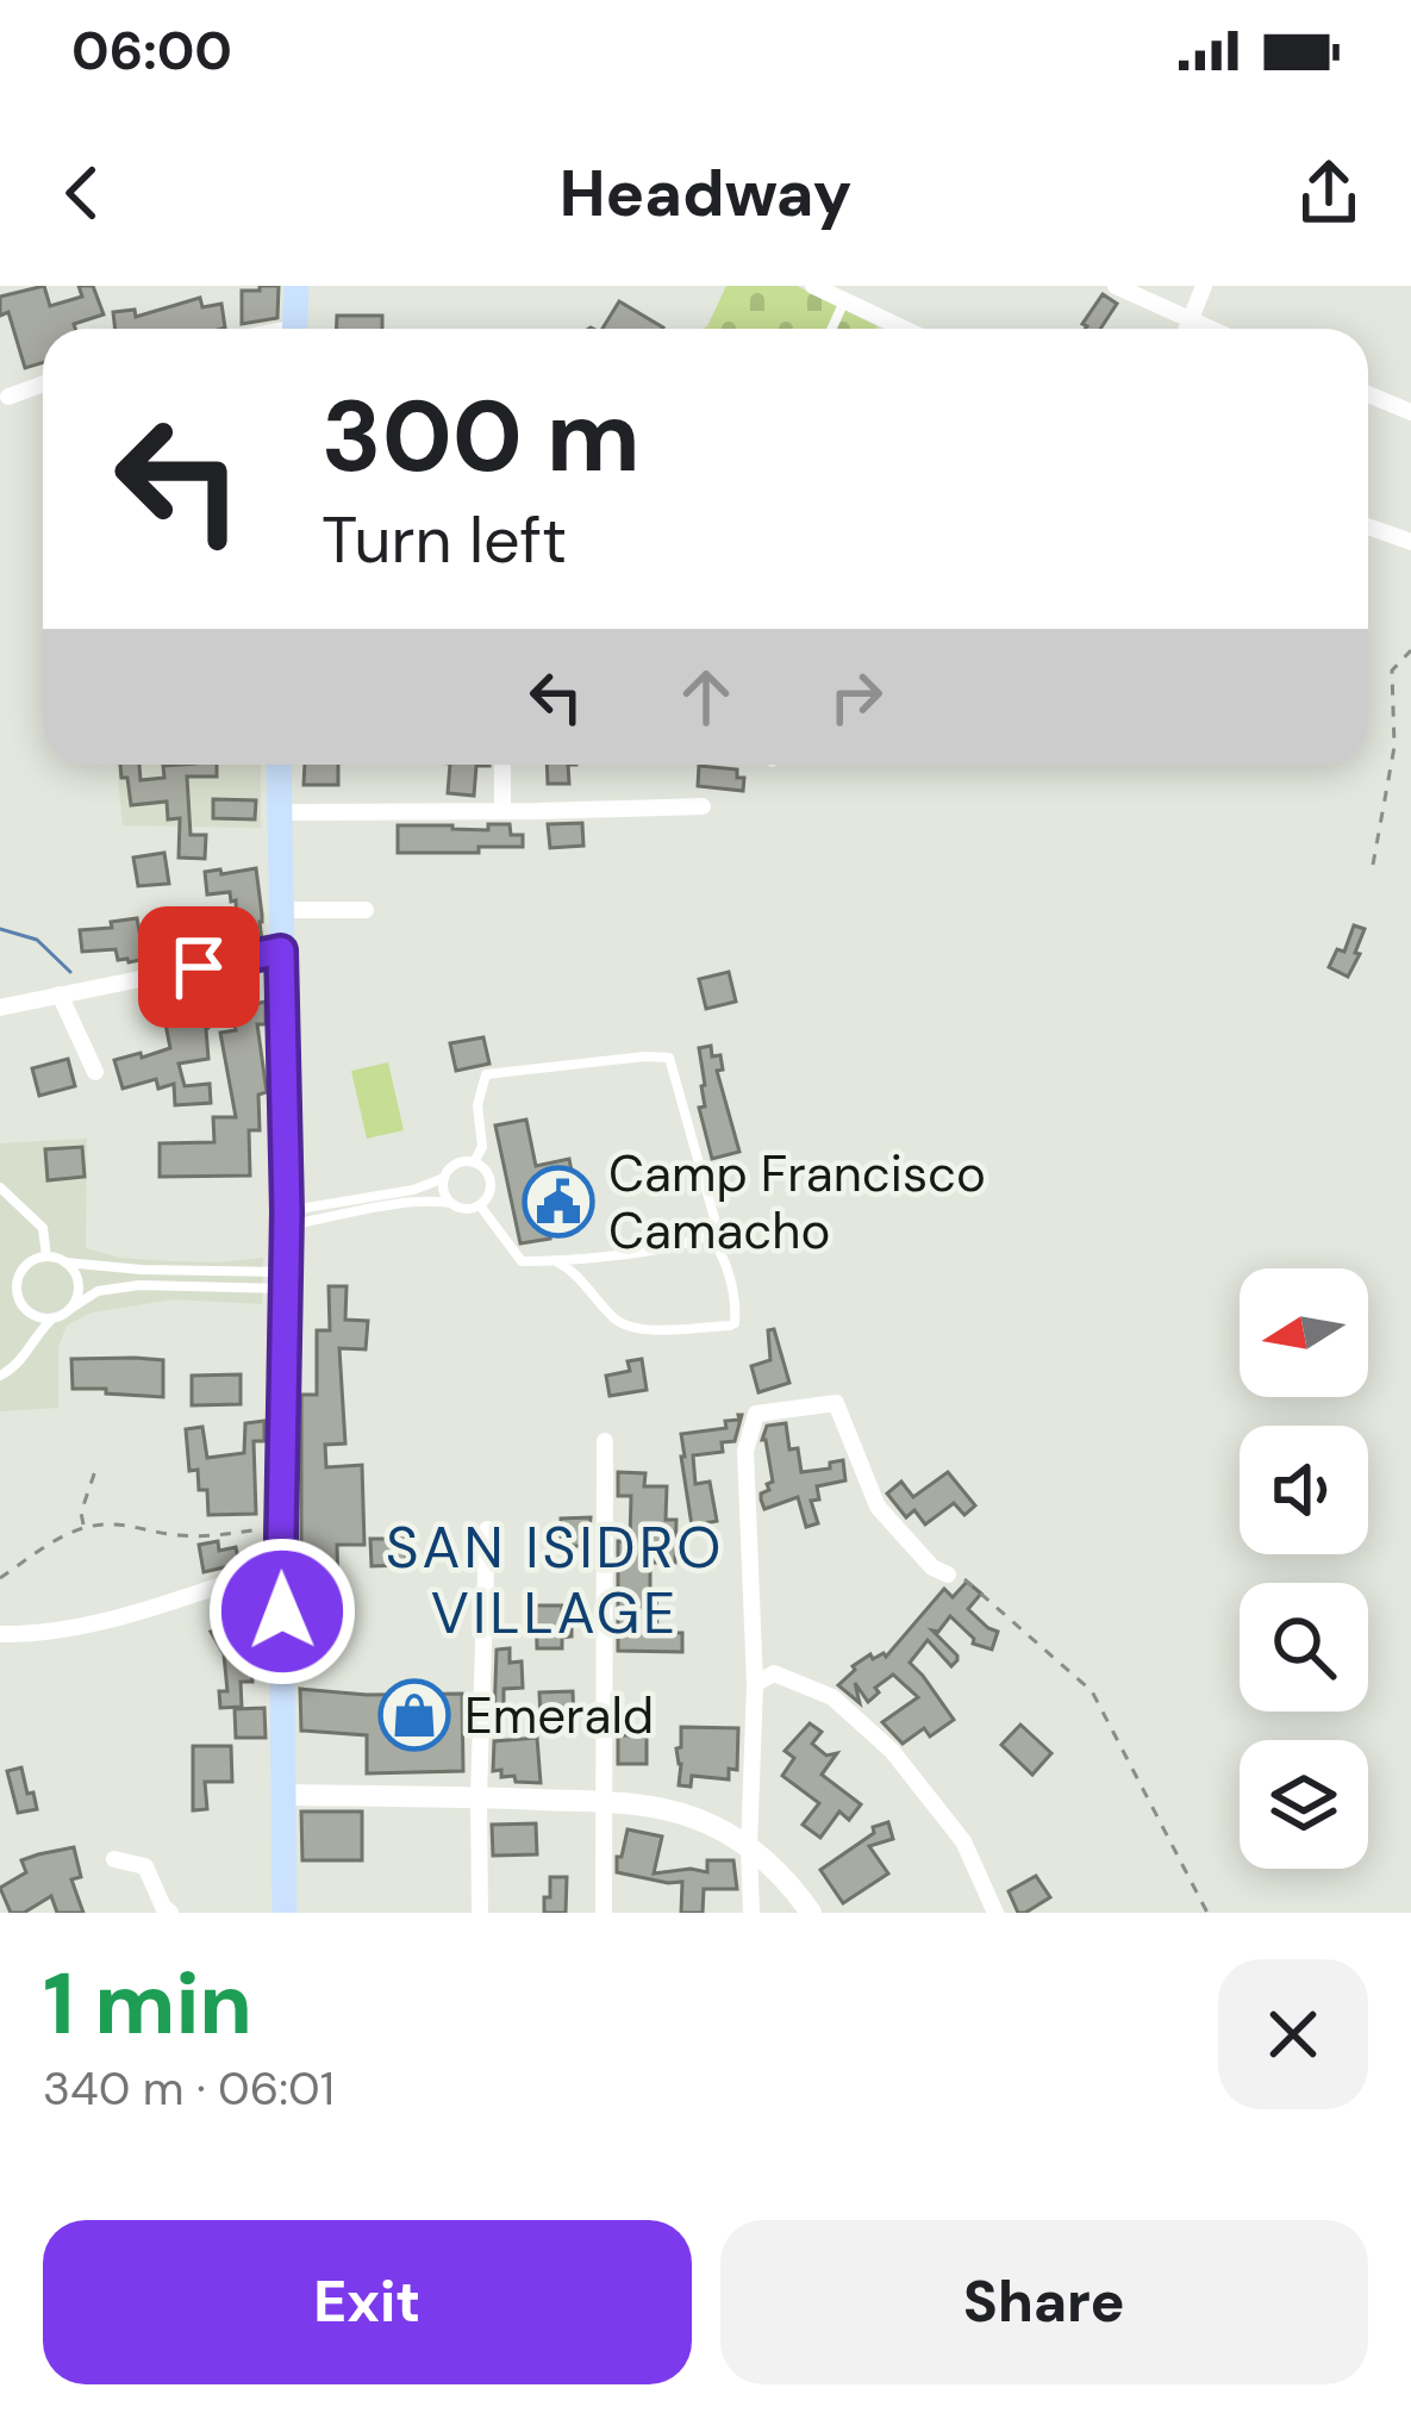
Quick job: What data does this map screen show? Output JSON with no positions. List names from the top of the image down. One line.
{"districts":["SAN ISIDRO VILLAGE"],"places":{"public building":["Camp Francisco Camacho"],"shop":["Emerald"]},"north":"left","page":{"status":"06:00","header":"Headway","turn":["300 m","Turn left"],"heading":["1 min","340 m · 06:01"],"buttons":["Exit","Share"]}}
